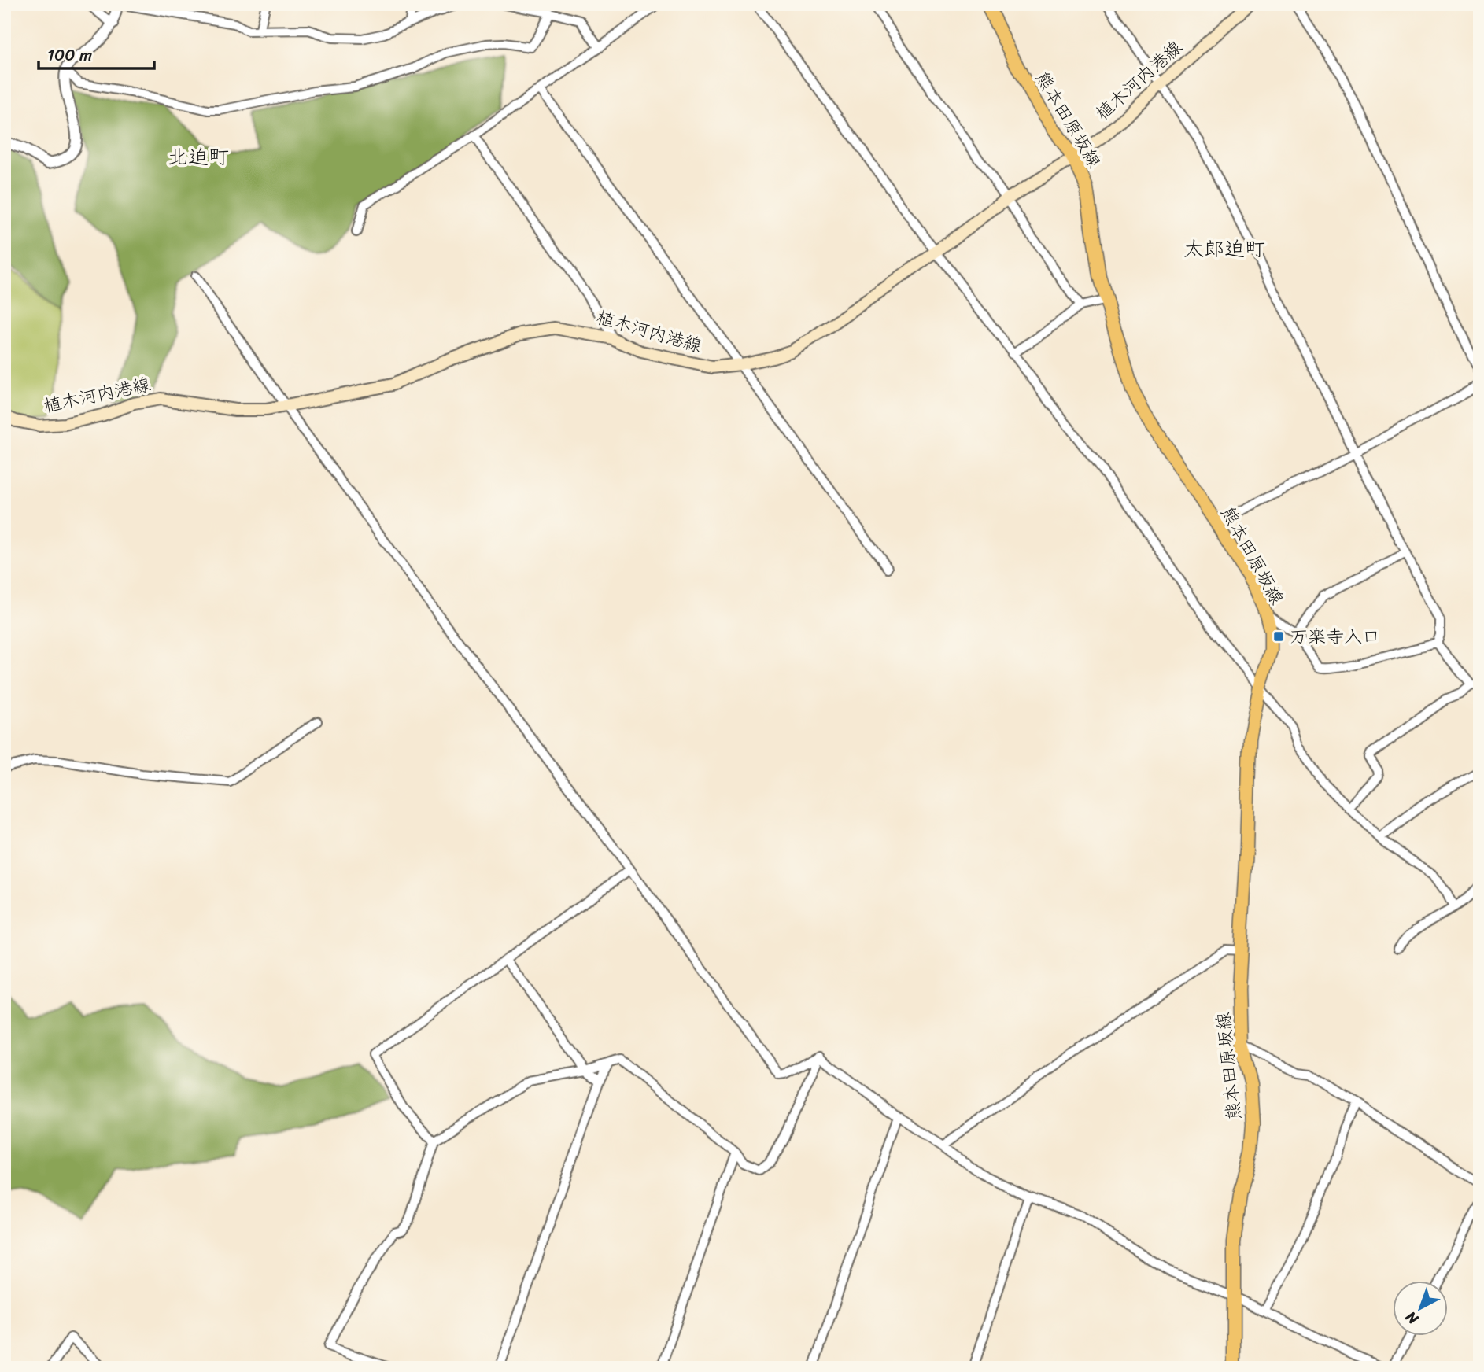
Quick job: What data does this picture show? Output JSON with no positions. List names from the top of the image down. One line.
{"streets":{"main road":["植木河内港線","熊本田原坂線"]},"crossings":[["植木河内港線","熊本田原坂線"]],"districts":["北迫町","太郎迫町"],"places":{"transit":["万楽寺入口"]},"scale_bar":"100 m","north":"bottom left"}
